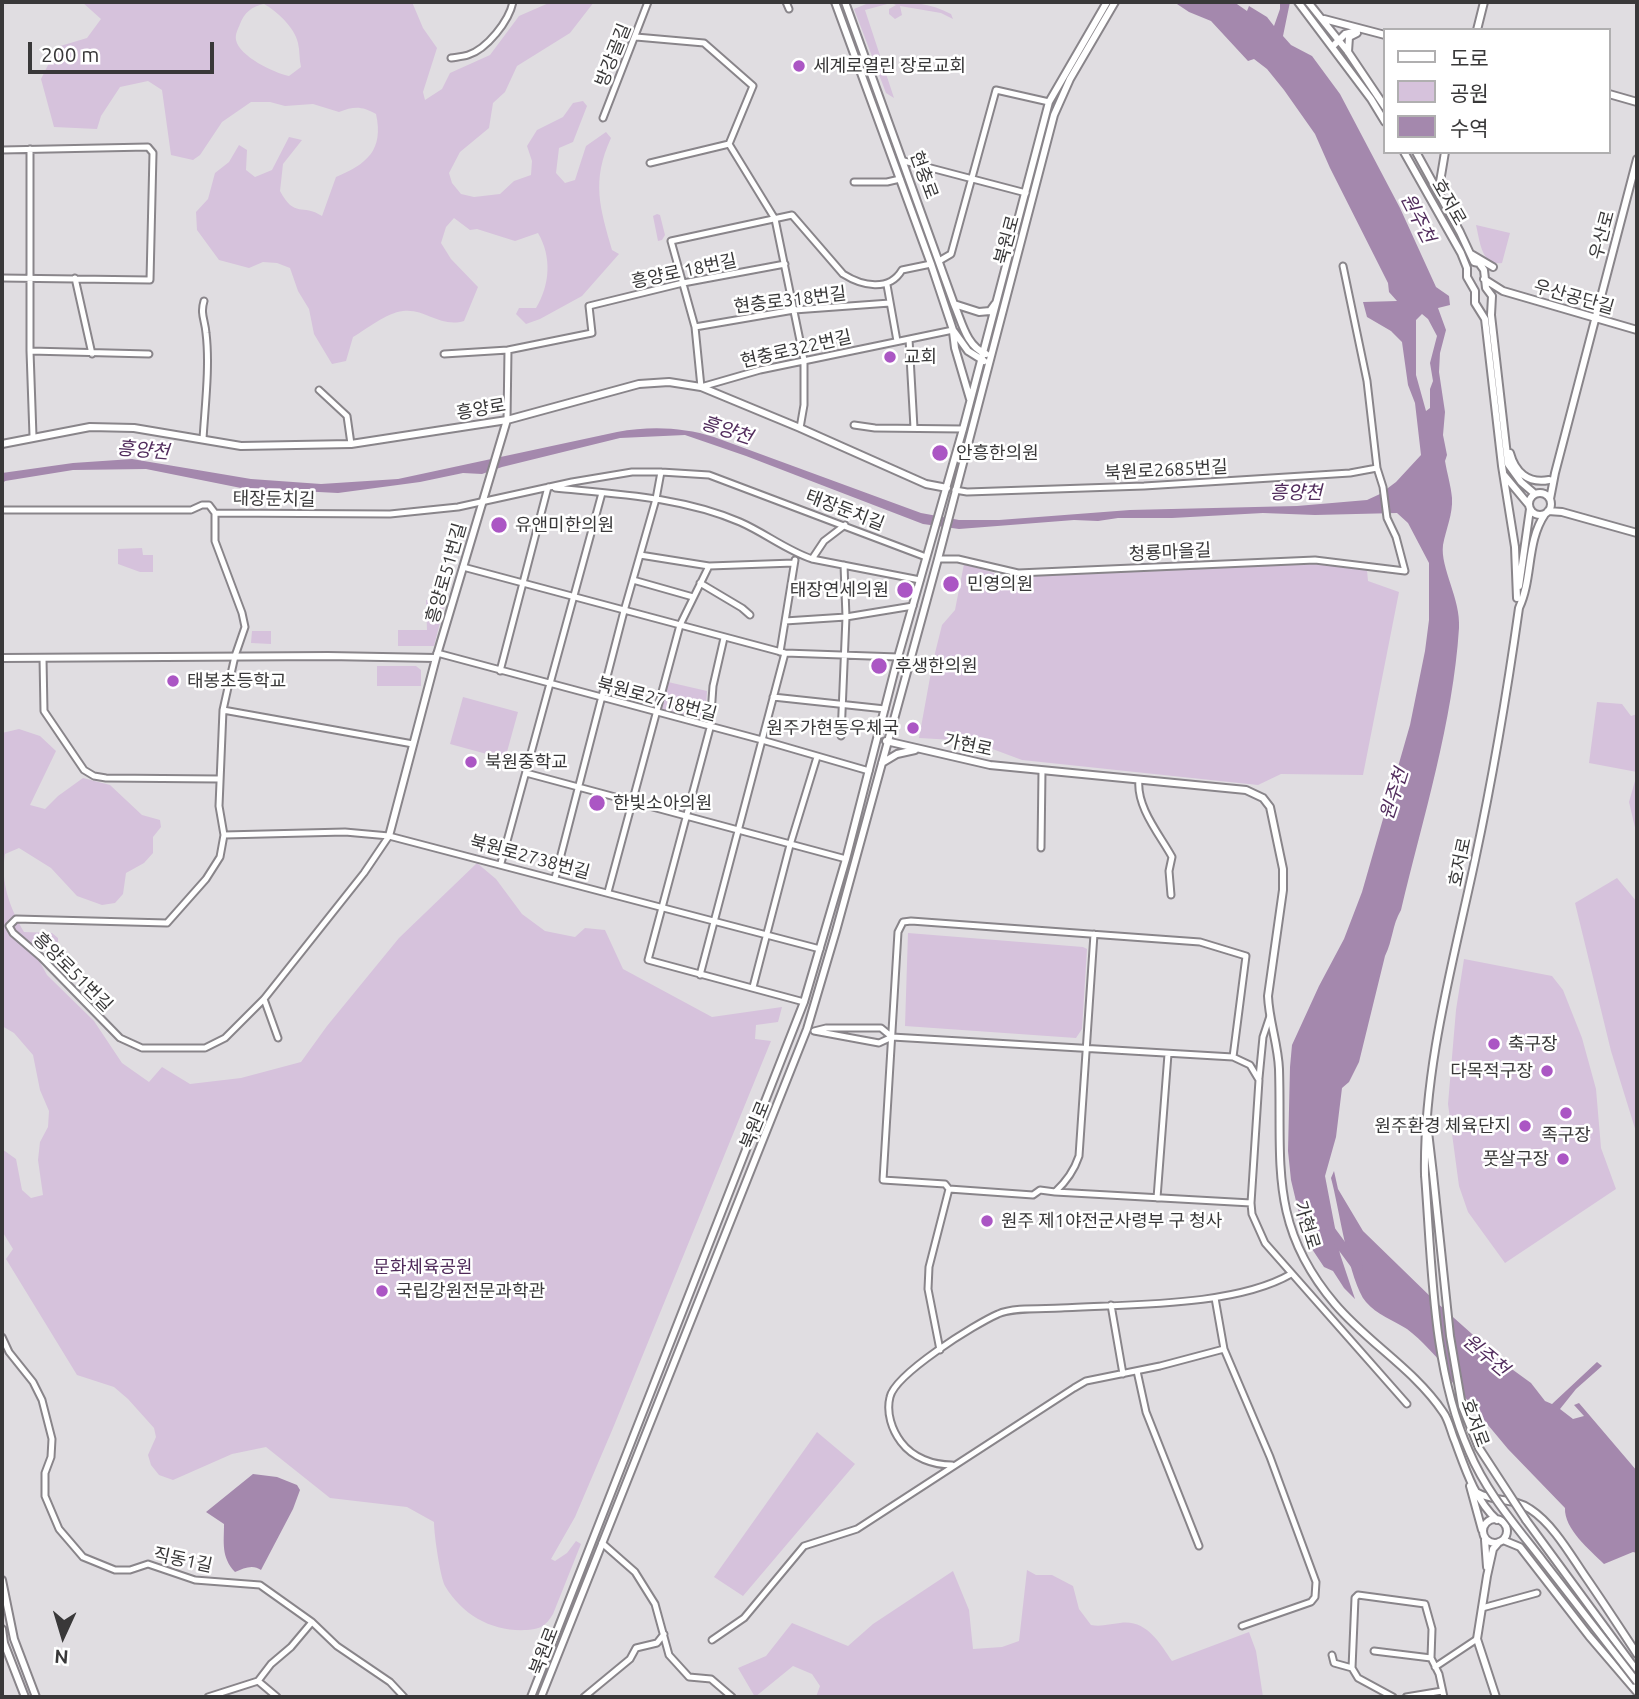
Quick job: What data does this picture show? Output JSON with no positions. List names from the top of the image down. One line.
{"streets":{"street":["방강골길","현충로","호저로","우산로","북원로","흥양로 18번길","우산공단길","현충로318번길","현충로322번길","흥양로","북원로2685번길","태장둔치길","청룡마을길","흥양로51번길","북원로2718번길","가현로","북원로2738번길","직동1길"]},"crossings":[["현충로","북원로"],["현충로","현충로322번길"],["우산로","우산공단길"],["북원로","흥양로"],["북원로","북원로2685번길"],["북원로","태장둔치길"],["북원로","청룡마을길"],["북원로","북원로2718번길"],["북원로","가현로"],["북원로","북원로2738번길"],["현충로322번길","흥양로"],["흥양로","북원로2685번길"],["흥양로","흥양로51번길"],["북원로2685번길","청룡마을길"],["태장둔치길","흥양로51번길"],["흥양로51번길","북원로2718번길"],["흥양로51번길","북원로2738번길"]],"water":["원주천","흥양천"],"parks":["문화체육공원"],"places":["세계로열린 장로교회","교회","안흥한의원","유앤미한의원","민영의원","태장연세의원","후생한의원","태봉초등학교","원주가현동우체국","북원중학교","한빛소아의원","축구장","다목적구장","족구장","원주환경 체육단지","풋살구장","원주 제1야전군사령부 구 청사","국립강원전문과학관"],"legend":["도로","공원","수역"],"scale_bar":"200 m","north":"bottom"}
